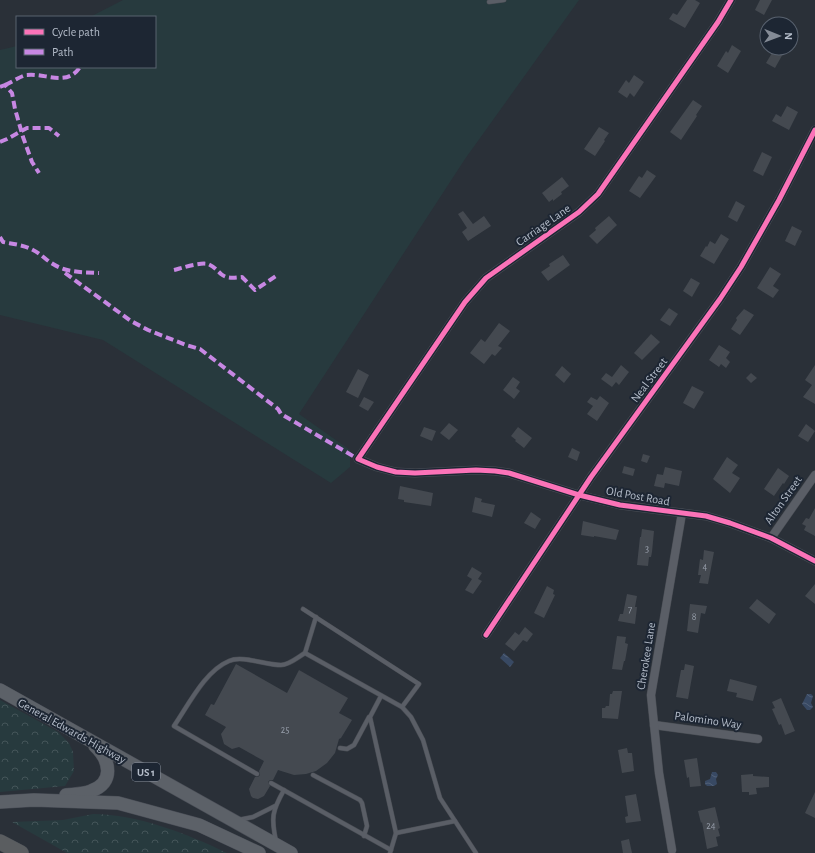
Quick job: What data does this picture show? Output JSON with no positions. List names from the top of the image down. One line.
{"streets":{"main road":["General Edwards Highway","US 1"],"street":["Carriage Lane","Neal Street","Old Post Road","Alton Street","Cherokee Lane","Palomino Way"]},"crossings":[["Carriage Lane","Old Post Road"],["Neal Street","Old Post Road"],["Old Post Road","Alton Street"],["Old Post Road","Cherokee Lane"],["Cherokee Lane","Palomino Way"]],"house_numbers":["3","4","7","8","25","24"],"legend":["Cycle path","Path"],"north":"right"}
